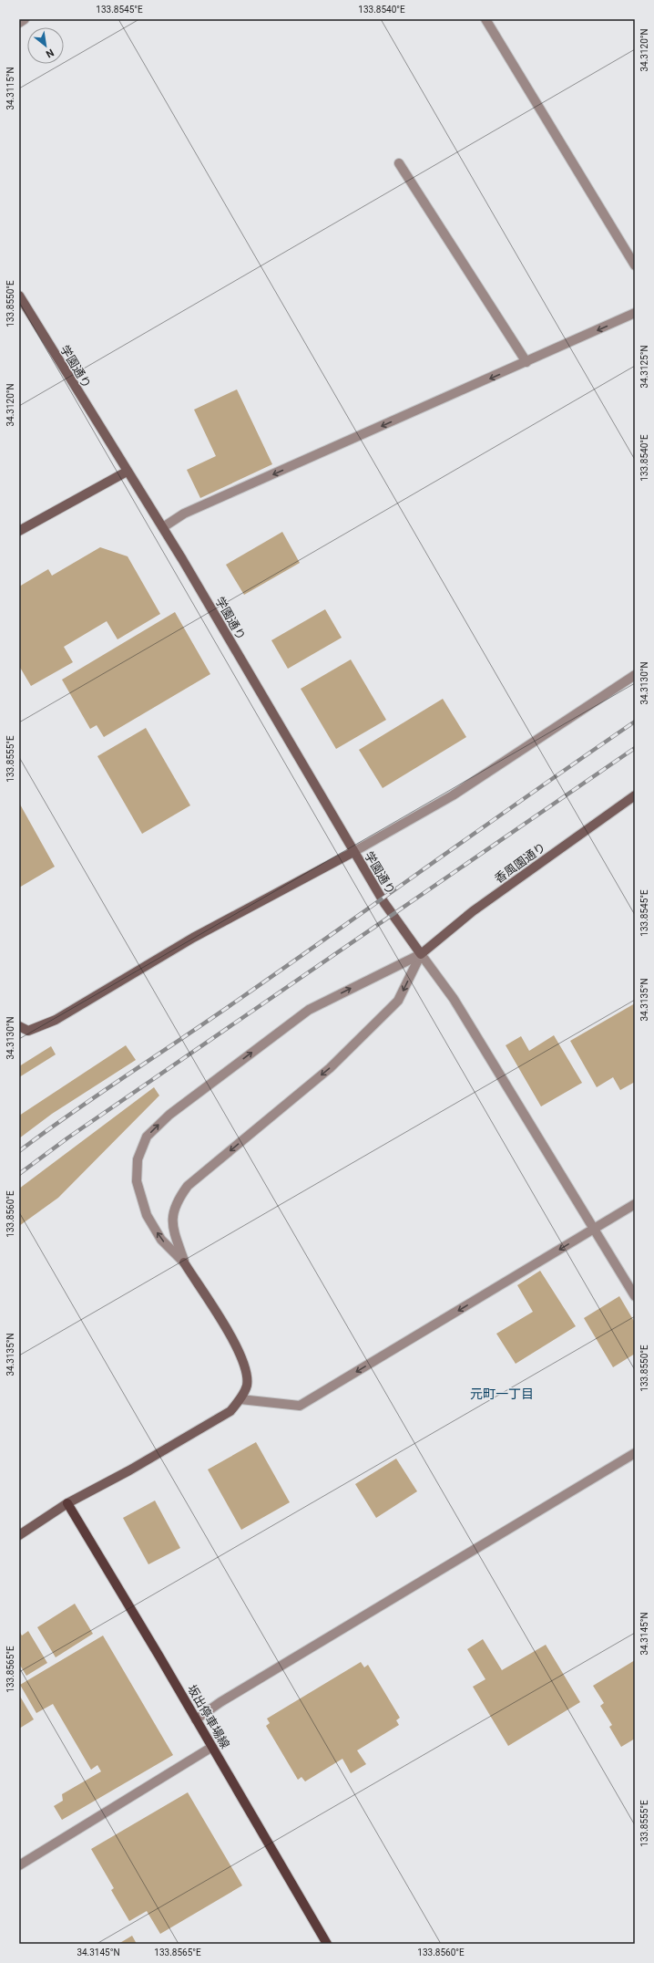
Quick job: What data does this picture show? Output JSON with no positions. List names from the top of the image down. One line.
{"streets":{"main road":["坂出停車場線"],"street":["学園通り","香風園通り"]},"crossings":[["学園通り","香風園通り"]],"districts":["元町一丁目"],"north":"bottom right","coordinates":["133.8545°E","133.8540°E","34.3120°N","34.3115°N","133.8550°E","34.3125°N","34.3130°N","133.8555°E","34.3135°N","133.8560°E","34.3145°N","133.8565°E"]}
